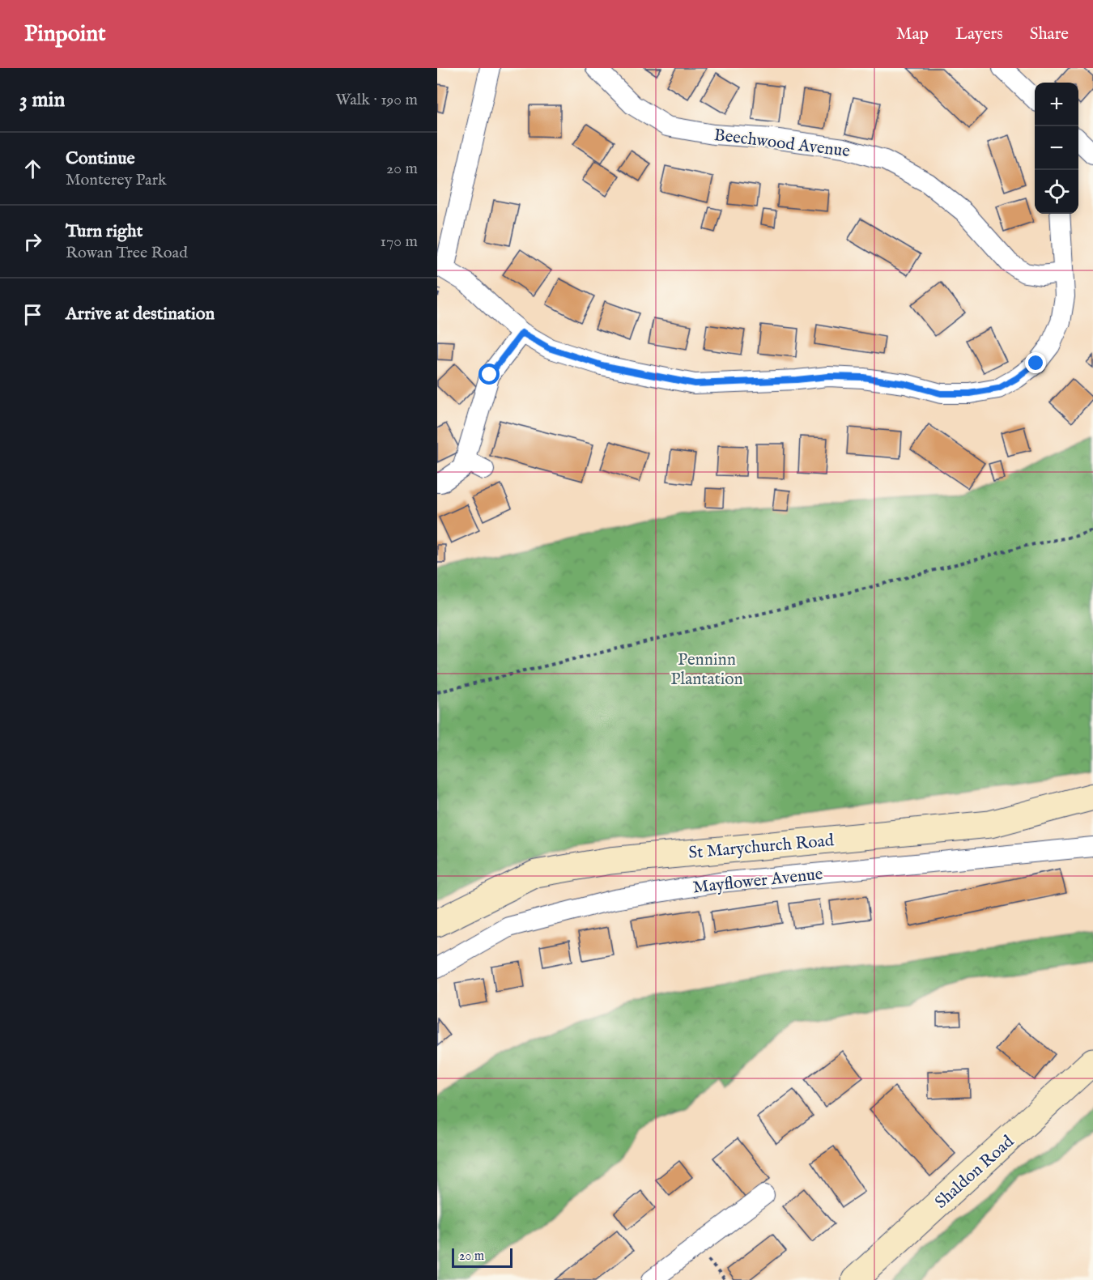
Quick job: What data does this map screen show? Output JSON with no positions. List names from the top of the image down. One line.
{"streets":{"street":["Beechwood Avenue","St Marychurch Road","Mayflower Avenue","Shaldon Road"]},"parks":["Penninn Plantation"],"scale_bar":"20 m","page":{"header":"Pinpoint","nav":["Map","Layers","Share"],"heading":["3 min","Walk · 190 m"],"map_buttons":["+","−"],"list":[["Continue","Monterey Park","20 m"],["Turn right","Rowan Tree Road","170 m"],"Arrive at destination"],"scale":"20 m"}}
